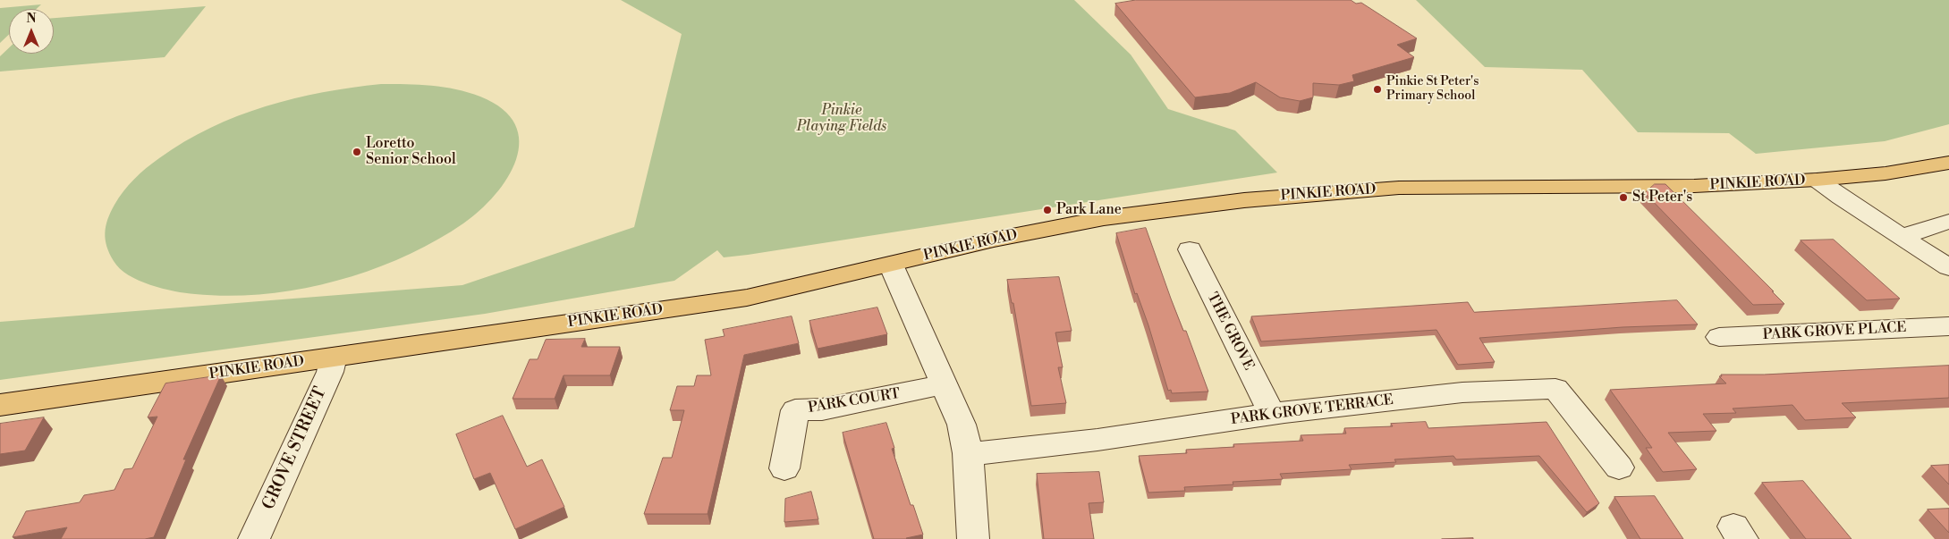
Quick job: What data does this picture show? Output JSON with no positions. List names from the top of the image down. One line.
{"streets":{"main road":["PINKIE ROAD"],"street":["THE GROVE","PARK GROVE PLACE","PARK COURT","PARK GROVE TERRACE","GROVE STREET"]},"crossings":[["PINKIE ROAD","GROVE STREET"],["THE GROVE","PARK GROVE TERRACE"]],"parks":["Pinkie Playing Fields"],"places":["Pinkie St Peter's Primary School","Loretto Senior School","St Peter's","Park Lane"],"north":"top"}
